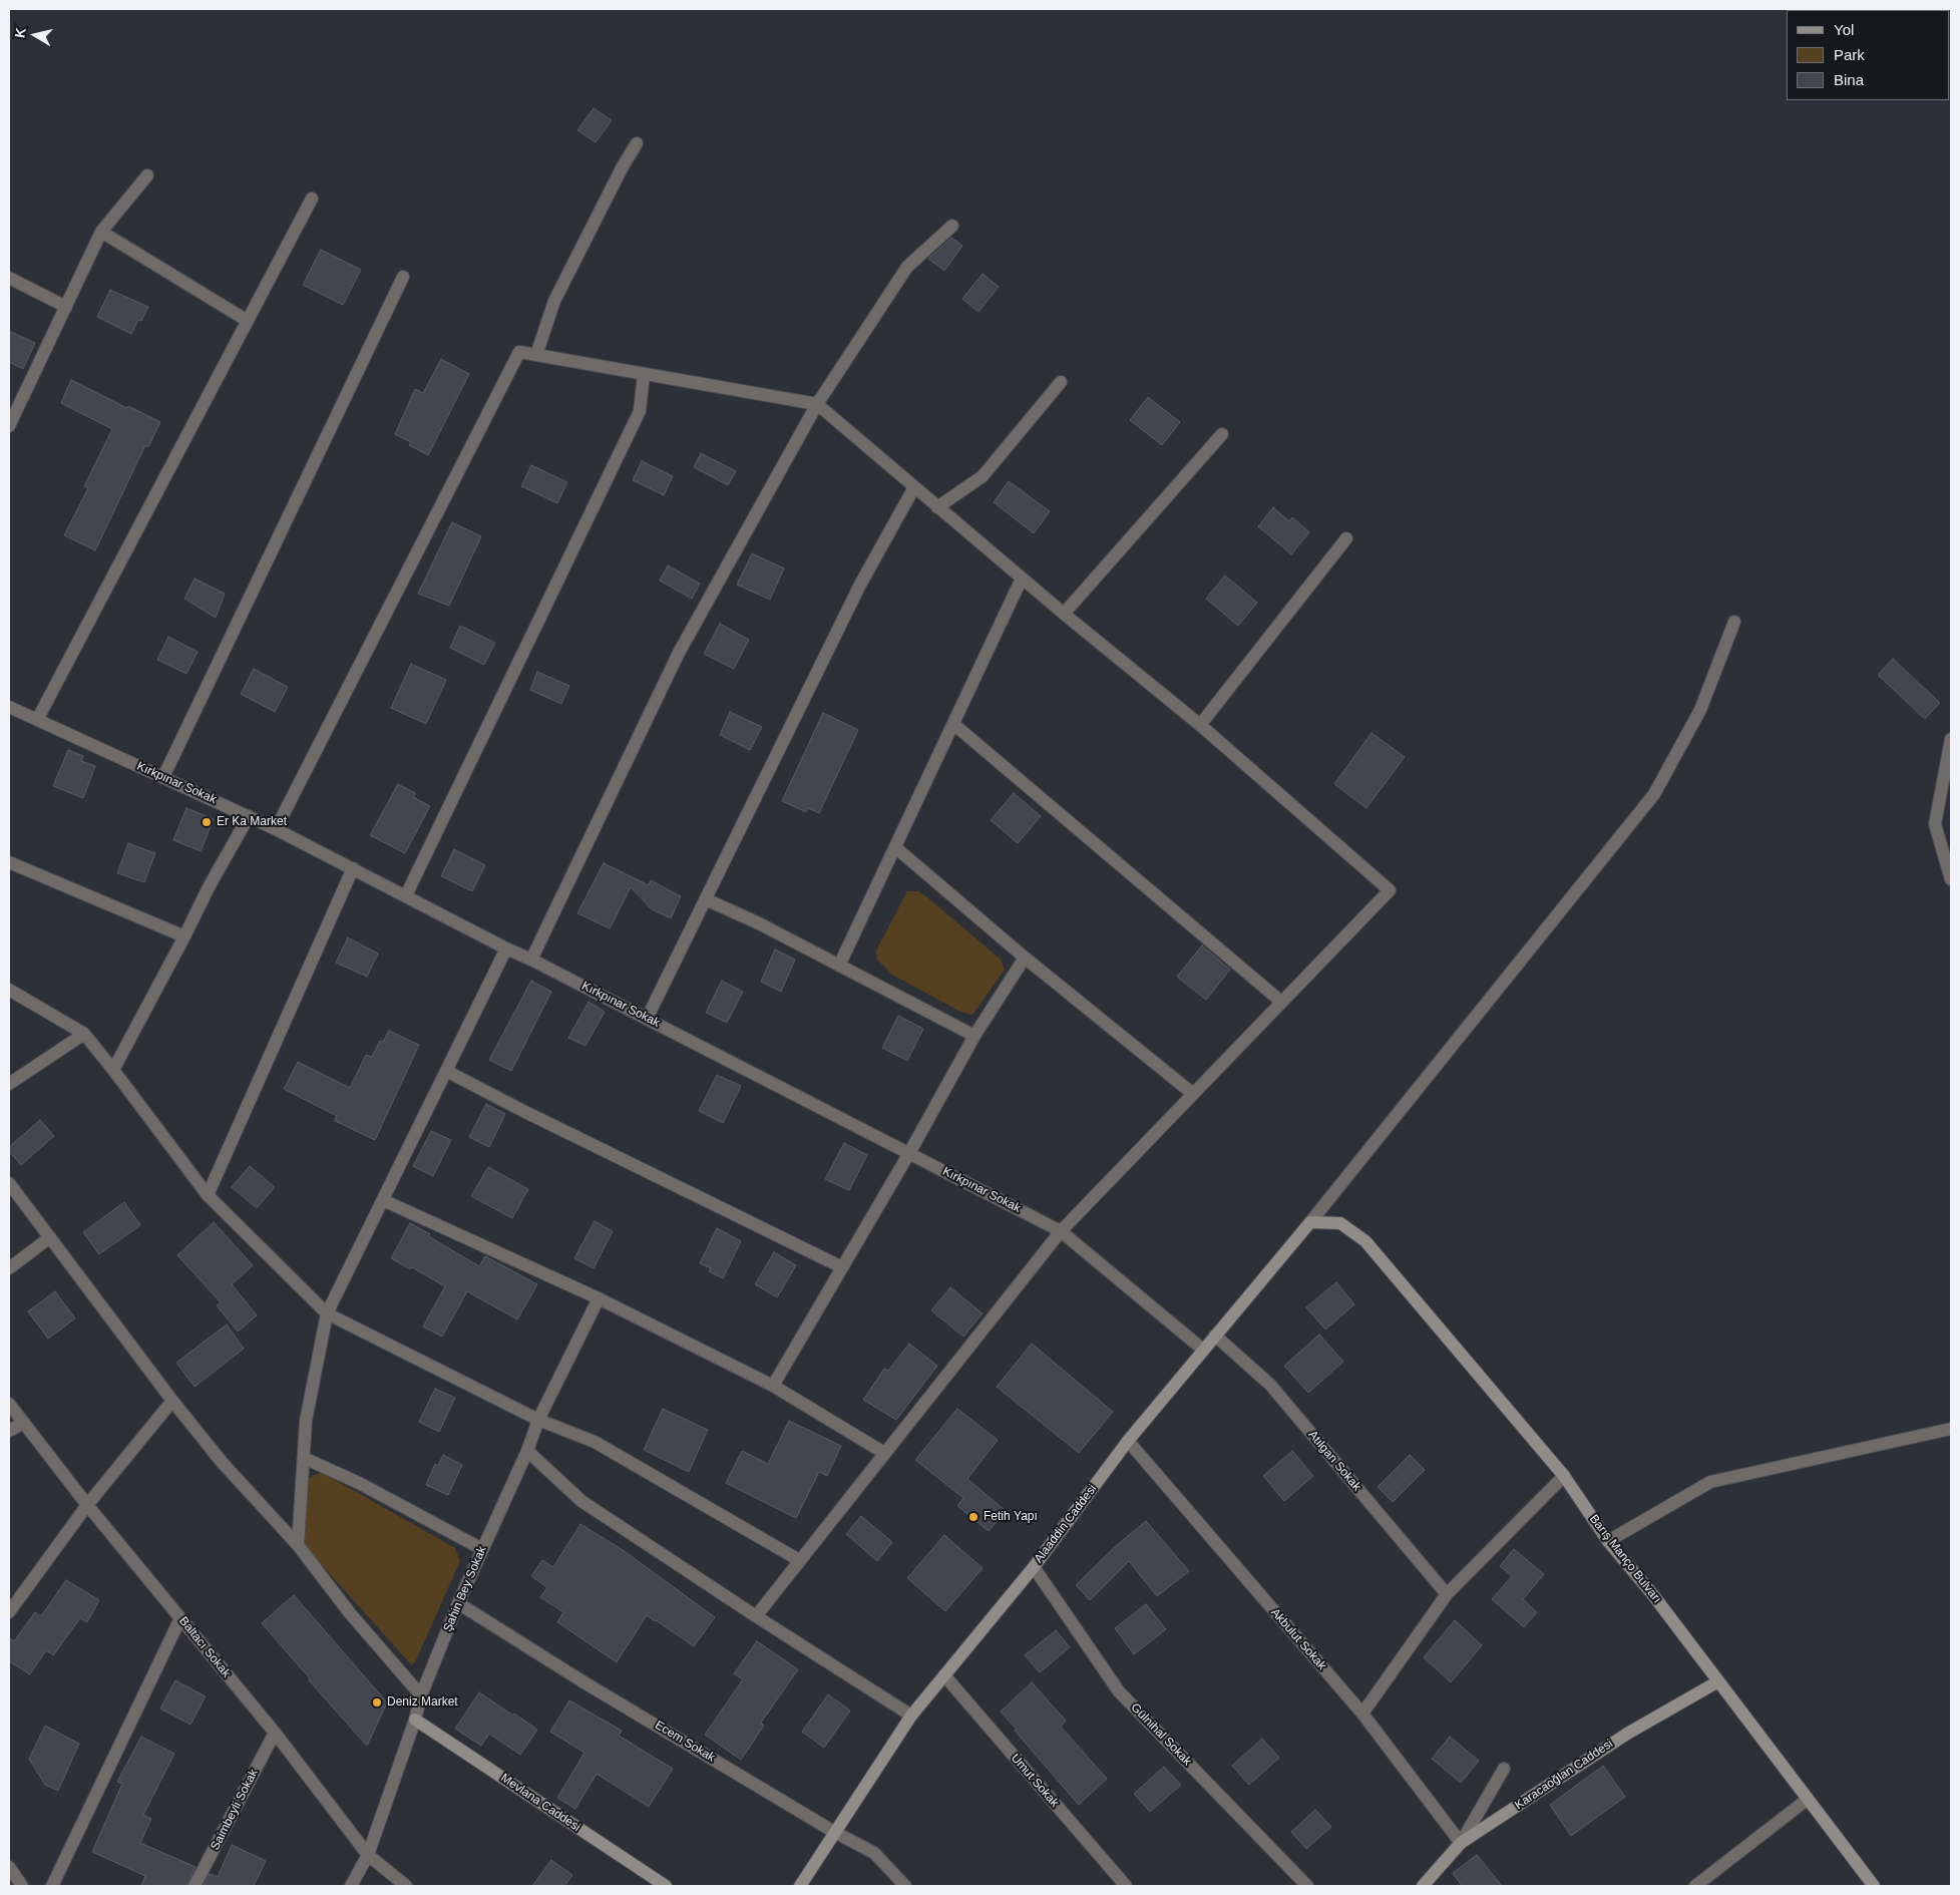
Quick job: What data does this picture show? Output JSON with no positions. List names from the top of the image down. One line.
{"streets":{"street":["Kırkpınar Sokak","Atılgan Sokak","Alaaddin Caddesi","Barış Manço Bulvarı","Şahin Bey Sokak","Akbulut Sokak","Baltacı Sokak","Gülnihal Sokak","Ecem Sokak","Karacaoğlan Caddesi","Umut Sokak","Mevlana Caddesi","Saimbeyli Sokak"]},"crossings":[["Kırkpınar Sokak","Alaaddin Caddesi"],["Atılgan Sokak","Alaaddin Caddesi"],["Alaaddin Caddesi","Barış Manço Bulvarı"],["Alaaddin Caddesi","Akbulut Sokak"],["Alaaddin Caddesi","Gülnihal Sokak"],["Alaaddin Caddesi","Ecem Sokak"],["Alaaddin Caddesi","Umut Sokak"],["Barış Manço Bulvarı","Karacaoğlan Caddesi"],["Şahin Bey Sokak","Baltacı Sokak"],["Şahin Bey Sokak","Ecem Sokak"],["Şahin Bey Sokak","Mevlana Caddesi"],["Akbulut Sokak","Karacaoğlan Caddesi"],["Baltacı Sokak","Saimbeyli Sokak"]],"places":["Er Ka Market","Fetih Yapı","Deniz Market"],"legend":["Yol","Park","Bina"],"north":"left"}
